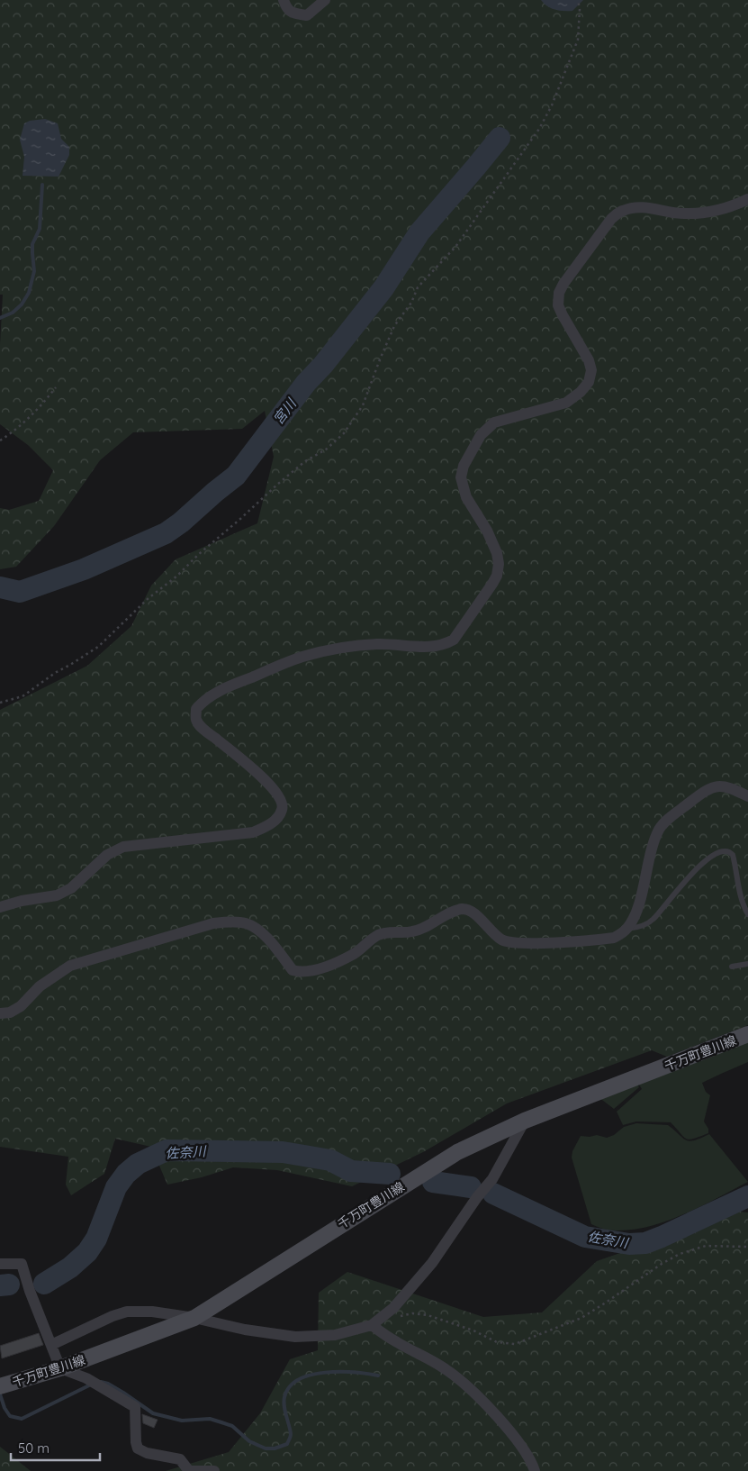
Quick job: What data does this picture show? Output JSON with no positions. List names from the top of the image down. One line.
{"streets":{"main road":["千万町豊川線"]},"water":["宮川","佐奈川"],"scale_bar":"50 m"}
